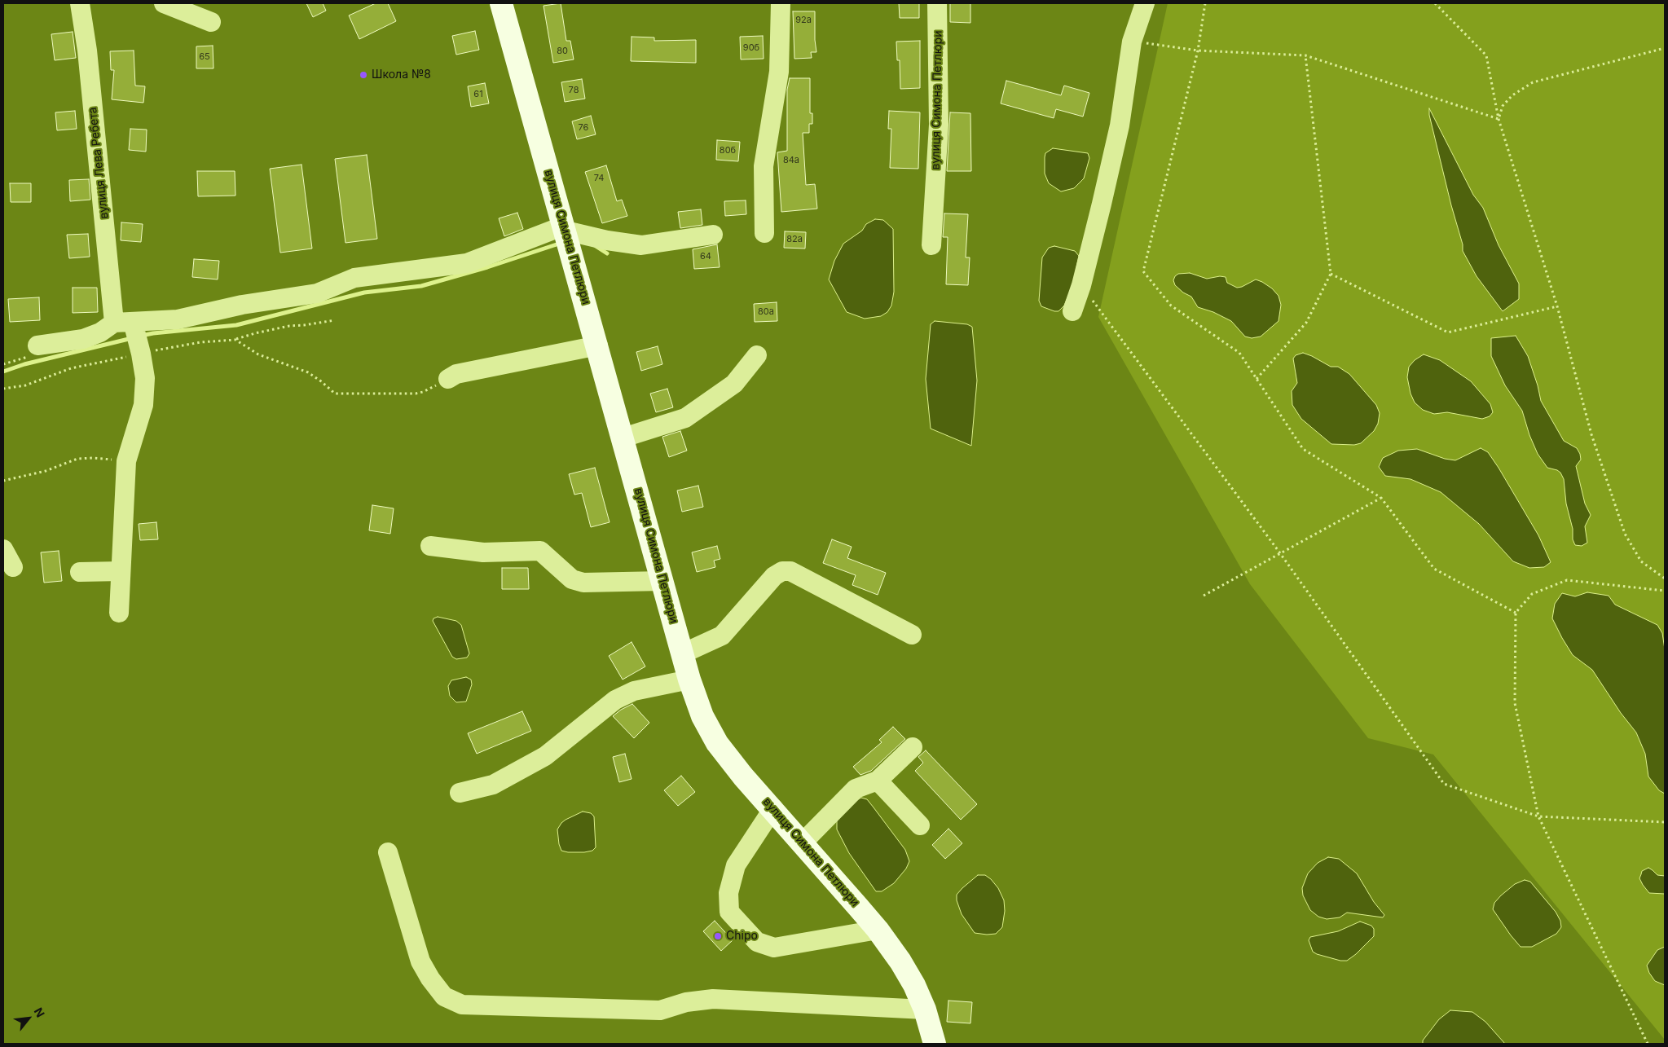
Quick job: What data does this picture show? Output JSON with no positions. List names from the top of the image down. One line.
{"streets":{"main road":["вулиця Симона Петлюри"],"street":["вулиця Лева Ребета"]},"places":["Школа №8","Chipo"],"house_numbers":["92а","90б","80","65","78","61","76","80б","84а","74","82а","64","80а"],"north":"top right"}
